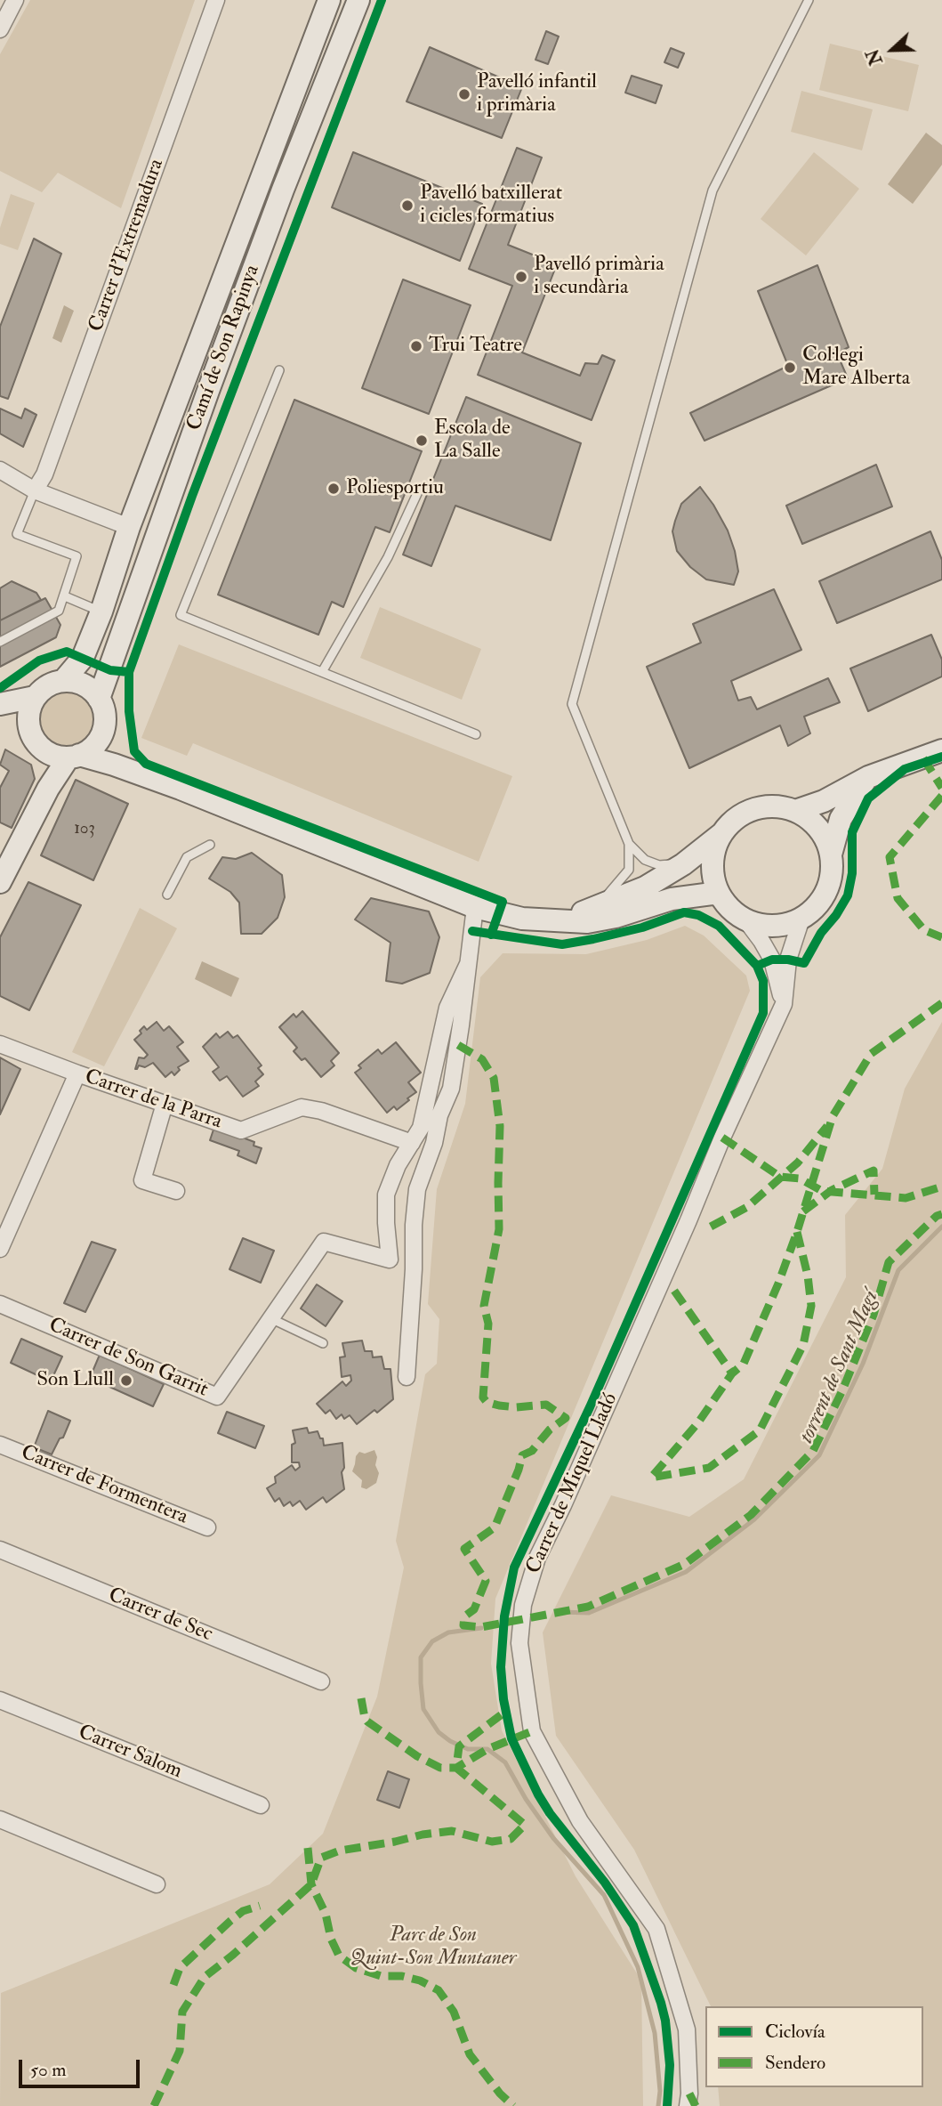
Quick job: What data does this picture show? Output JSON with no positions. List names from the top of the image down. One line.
{"streets":{"street":["Carrer d'Extremadura","Camí de Son Rapinya","Carrer de la Parra","Carrer de Son Garrit","Carrer de Miquel Lladó","Carrer de Formentera","Carrer de Sec","Carrer Salom"]},"crossings":[["Carrer de la Parra","Carrer de Son Garrit"]],"water":["torrent de Sant Magí"],"parks":["Parc de Son Quint-Son Muntaner"],"places":["Pavelló infantil i primària","Pavelló batxillerat i cicles formatius","Pavelló primària i secundària","Trui Teatre","Col·legi Mare Alberta","Escola de La Salle","Poliesportiu","Son Llull"],"house_numbers":["103"],"legend":["Ciclovía","Sendero"],"scale_bar":"50 m","north":"left"}
